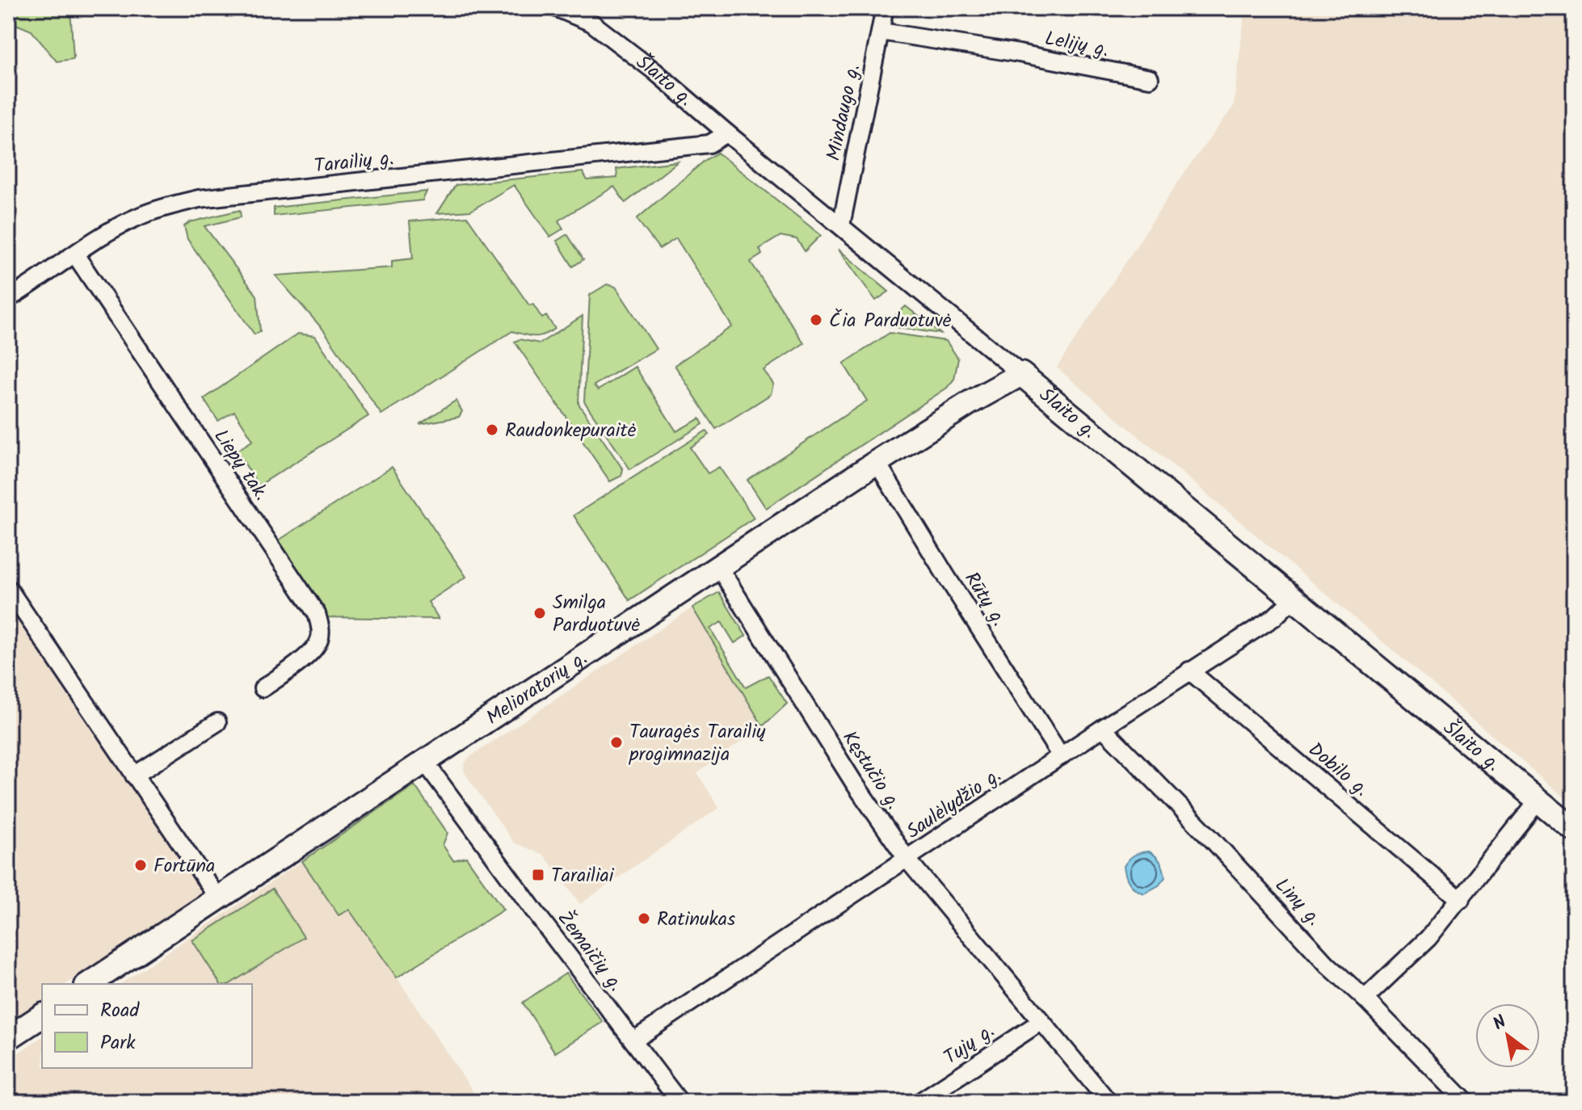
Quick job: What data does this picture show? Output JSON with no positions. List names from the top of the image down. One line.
{"streets":{"main road":["Šlaito g.","Melioratorių g."],"street":["Lelijų g.","Mindaugo g.","Tarailių g.","Liepų tak.","Rūtų g.","Dobilo g.","Kęstučio g.","Saulėlydžio g.","Linų g.","Žemaičių g.","Tujų g."]},"crossings":[["Lelijų g.","Mindaugo g."],["Šlaito g.","Mindaugo g."],["Šlaito g.","Tarailių g."],["Šlaito g.","Melioratorių g."],["Šlaito g.","Saulėlydžio g."],["Tarailių g.","Liepų tak."],["Rūtų g.","Melioratorių g."],["Rūtų g.","Saulėlydžio g."],["Melioratorių g.","Kęstučio g."],["Melioratorių g.","Žemaičių g."],["Dobilo g.","Saulėlydžio g."],["Kęstučio g.","Saulėlydžio g."],["Kęstučio g.","Tujų g."],["Saulėlydžio g.","Linų g."],["Saulėlydžio g.","Žemaičių g."]],"places":{"other":["Čia Parduotuvė","Raudonkepuraitė","Smilga Parduotuvė","Tauragės Tarailių progimnazija","Fortūna","Ratinukas"],"transit":["Tarailiai"]},"legend":["Road","Park"],"north":"top left"}
